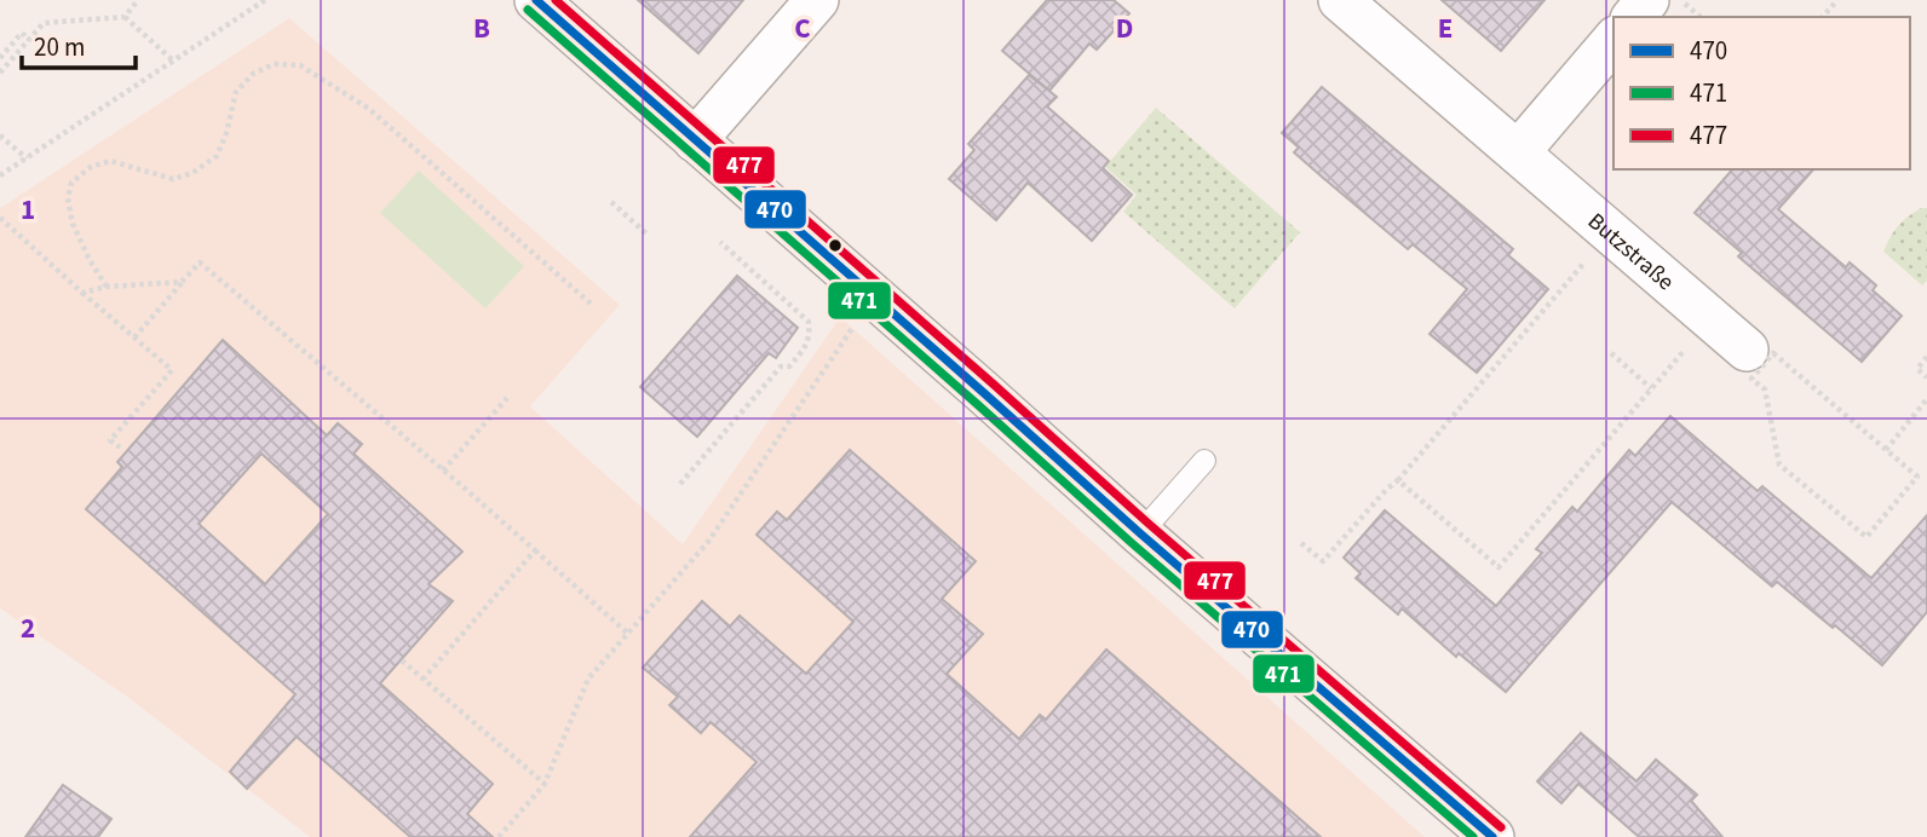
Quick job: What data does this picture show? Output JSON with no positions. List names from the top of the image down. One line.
{"streets":{"street":["Butzstraße"]},"lines":["transit line 470","transit line 477","transit line 471"],"legend":["470","471","477"],"scale_bar":"20 m","grid":{"columns":["B","C","D","E"],"rows":["1","2"]}}
